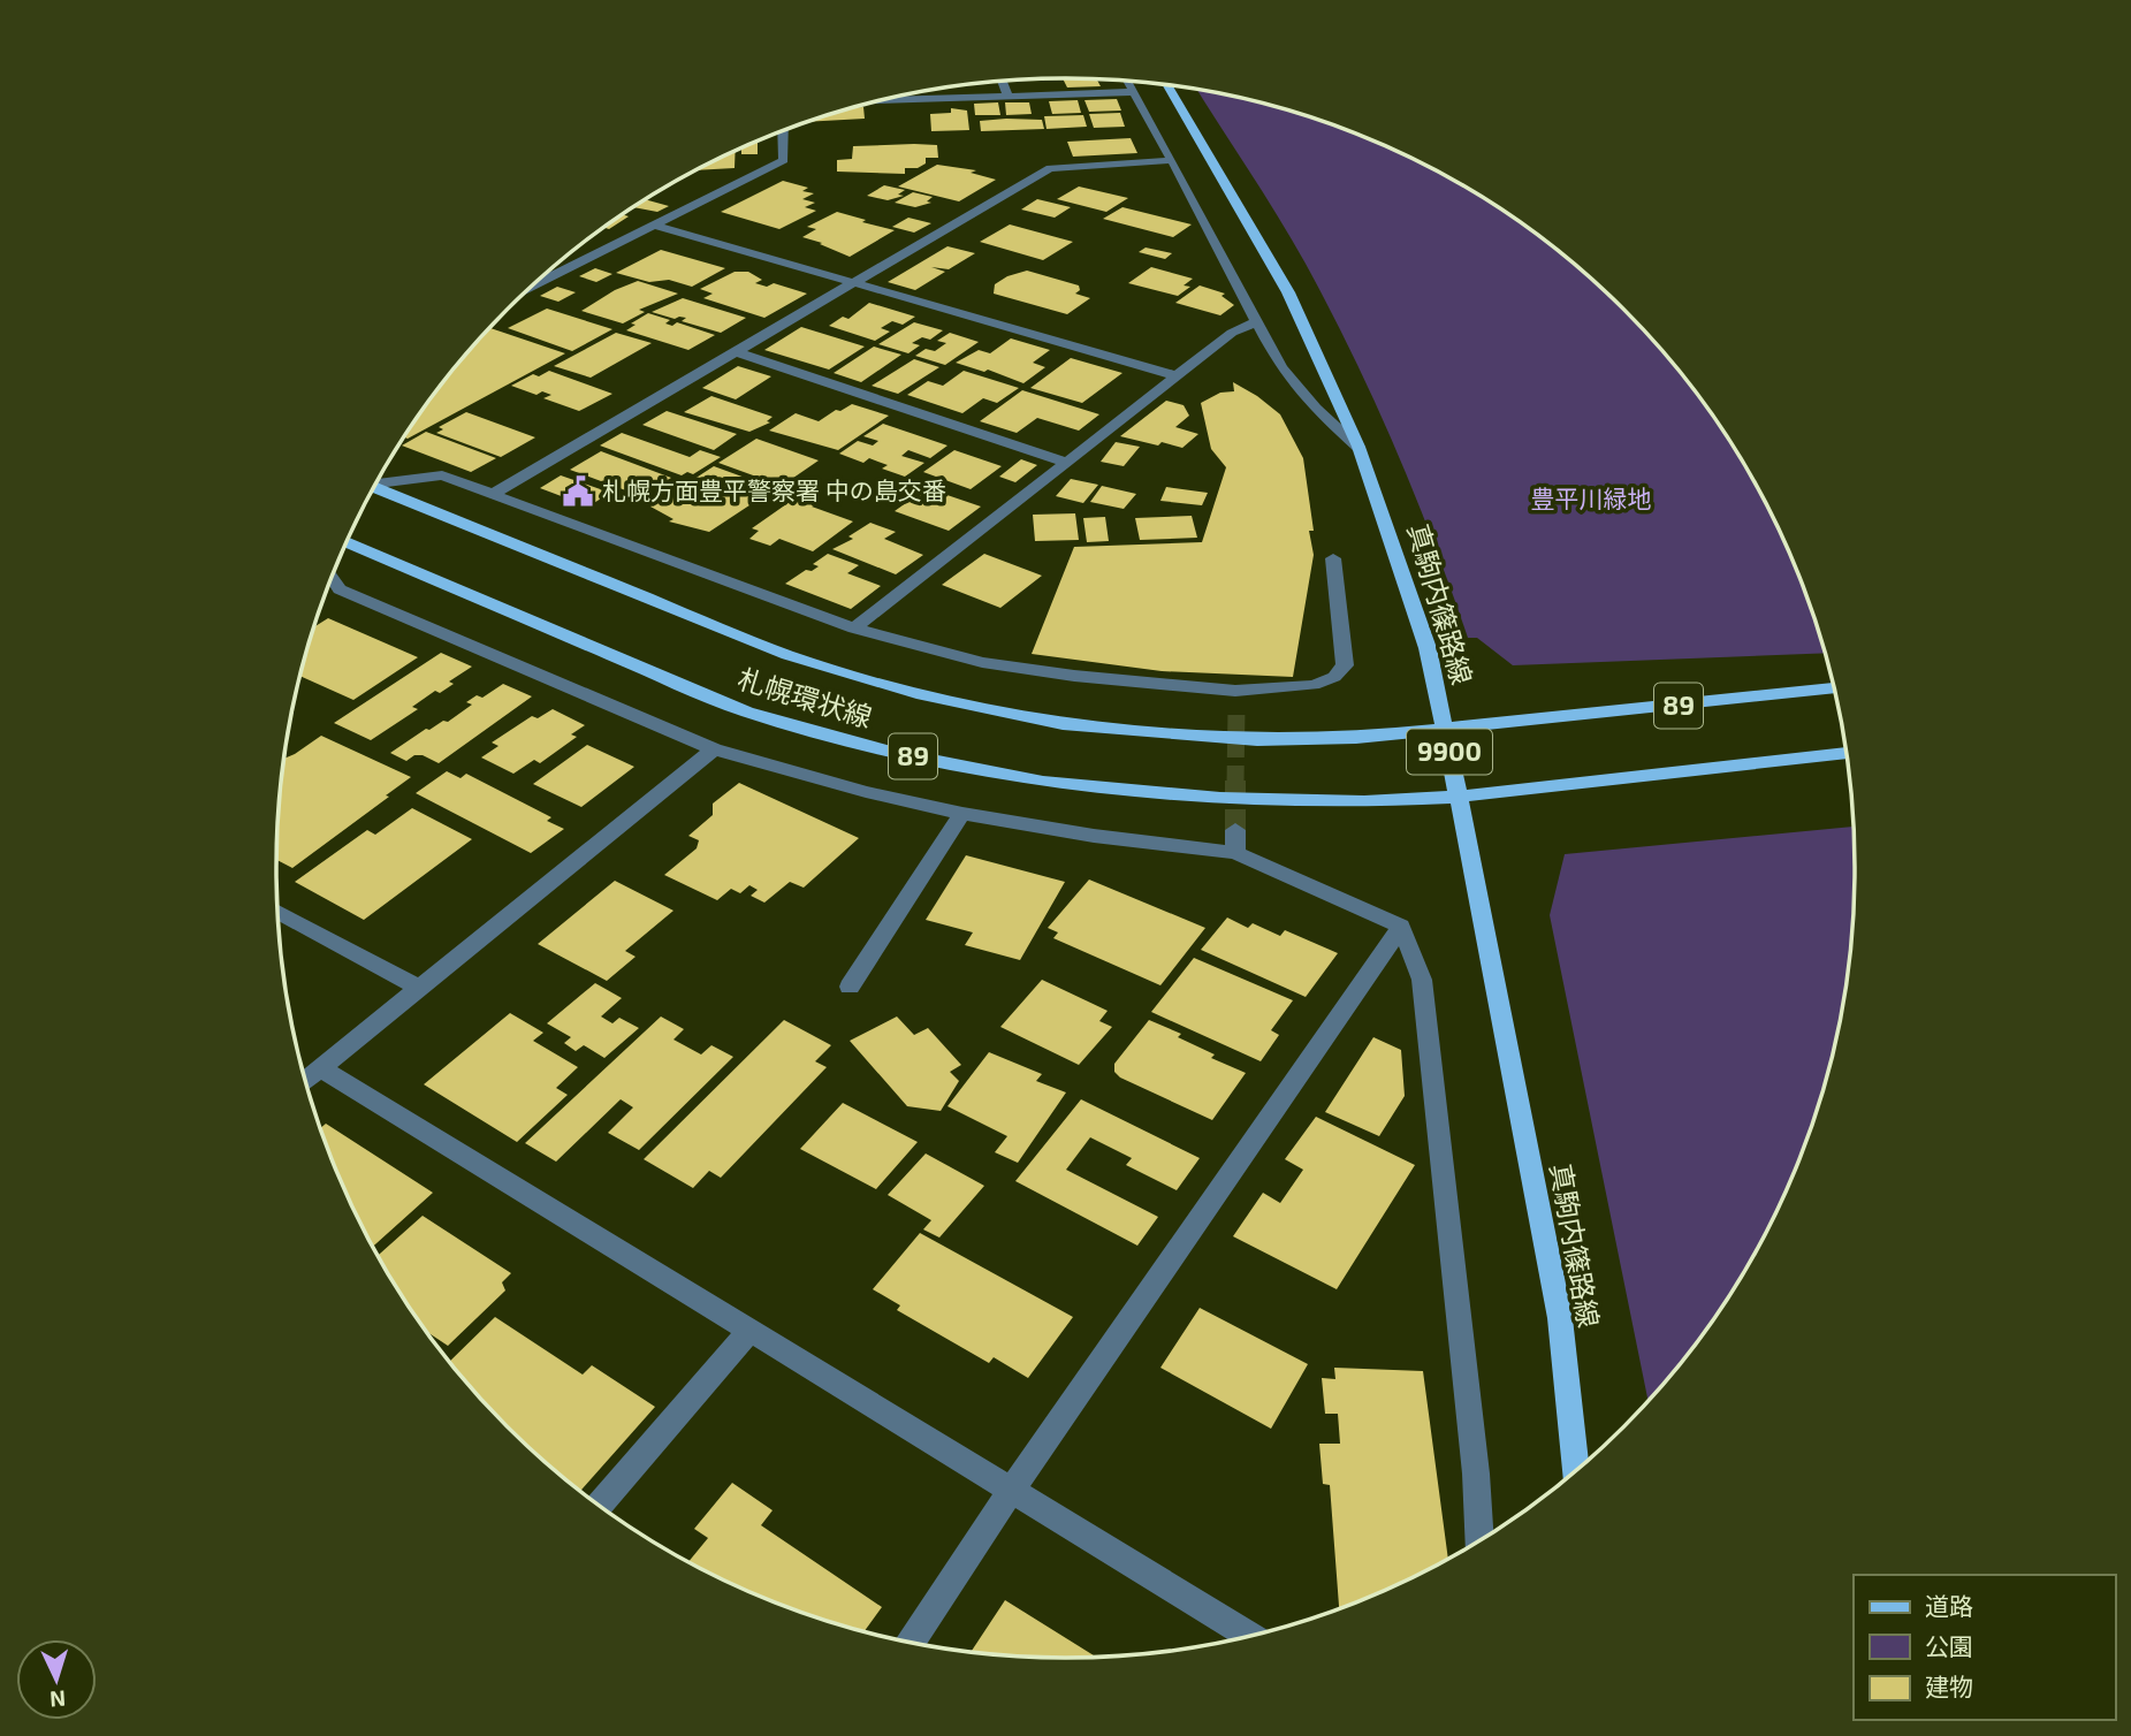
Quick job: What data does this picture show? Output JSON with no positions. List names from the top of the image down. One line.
{"streets":{"main road":["真駒内篠路線","札幌環状線","89","9900"]},"crossings":[["真駒内篠路線","札幌環状線"]],"parks":["豊平川緑地"],"places":{"public building":["札幌方面豊平警察署 中の島交番"]},"legend":["道路","公園","建物"],"north":"bottom"}
